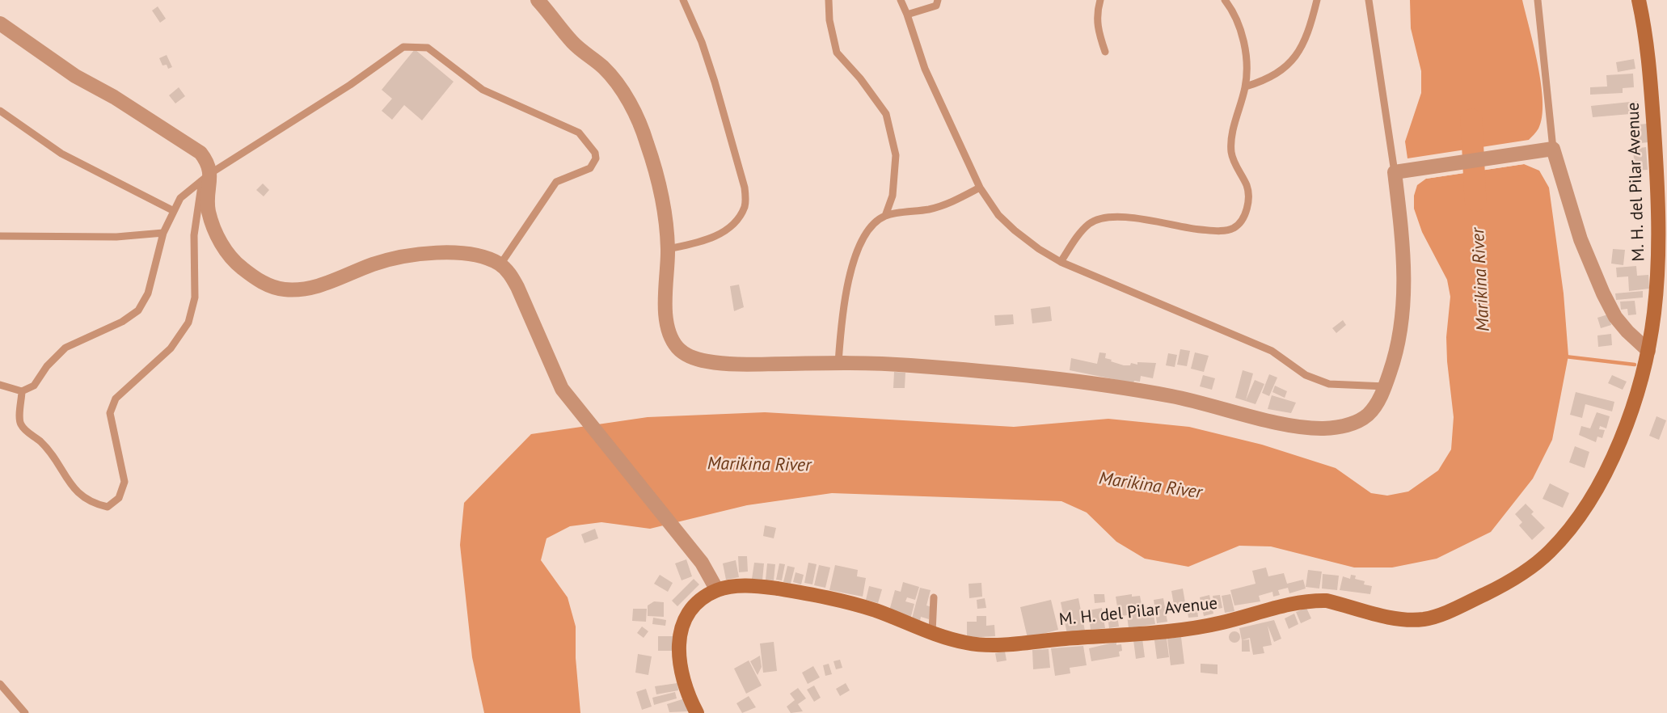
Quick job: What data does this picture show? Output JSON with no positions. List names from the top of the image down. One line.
{"streets":{"street":["M. H. del Pilar Avenue"]},"water":["Marikina River"]}
